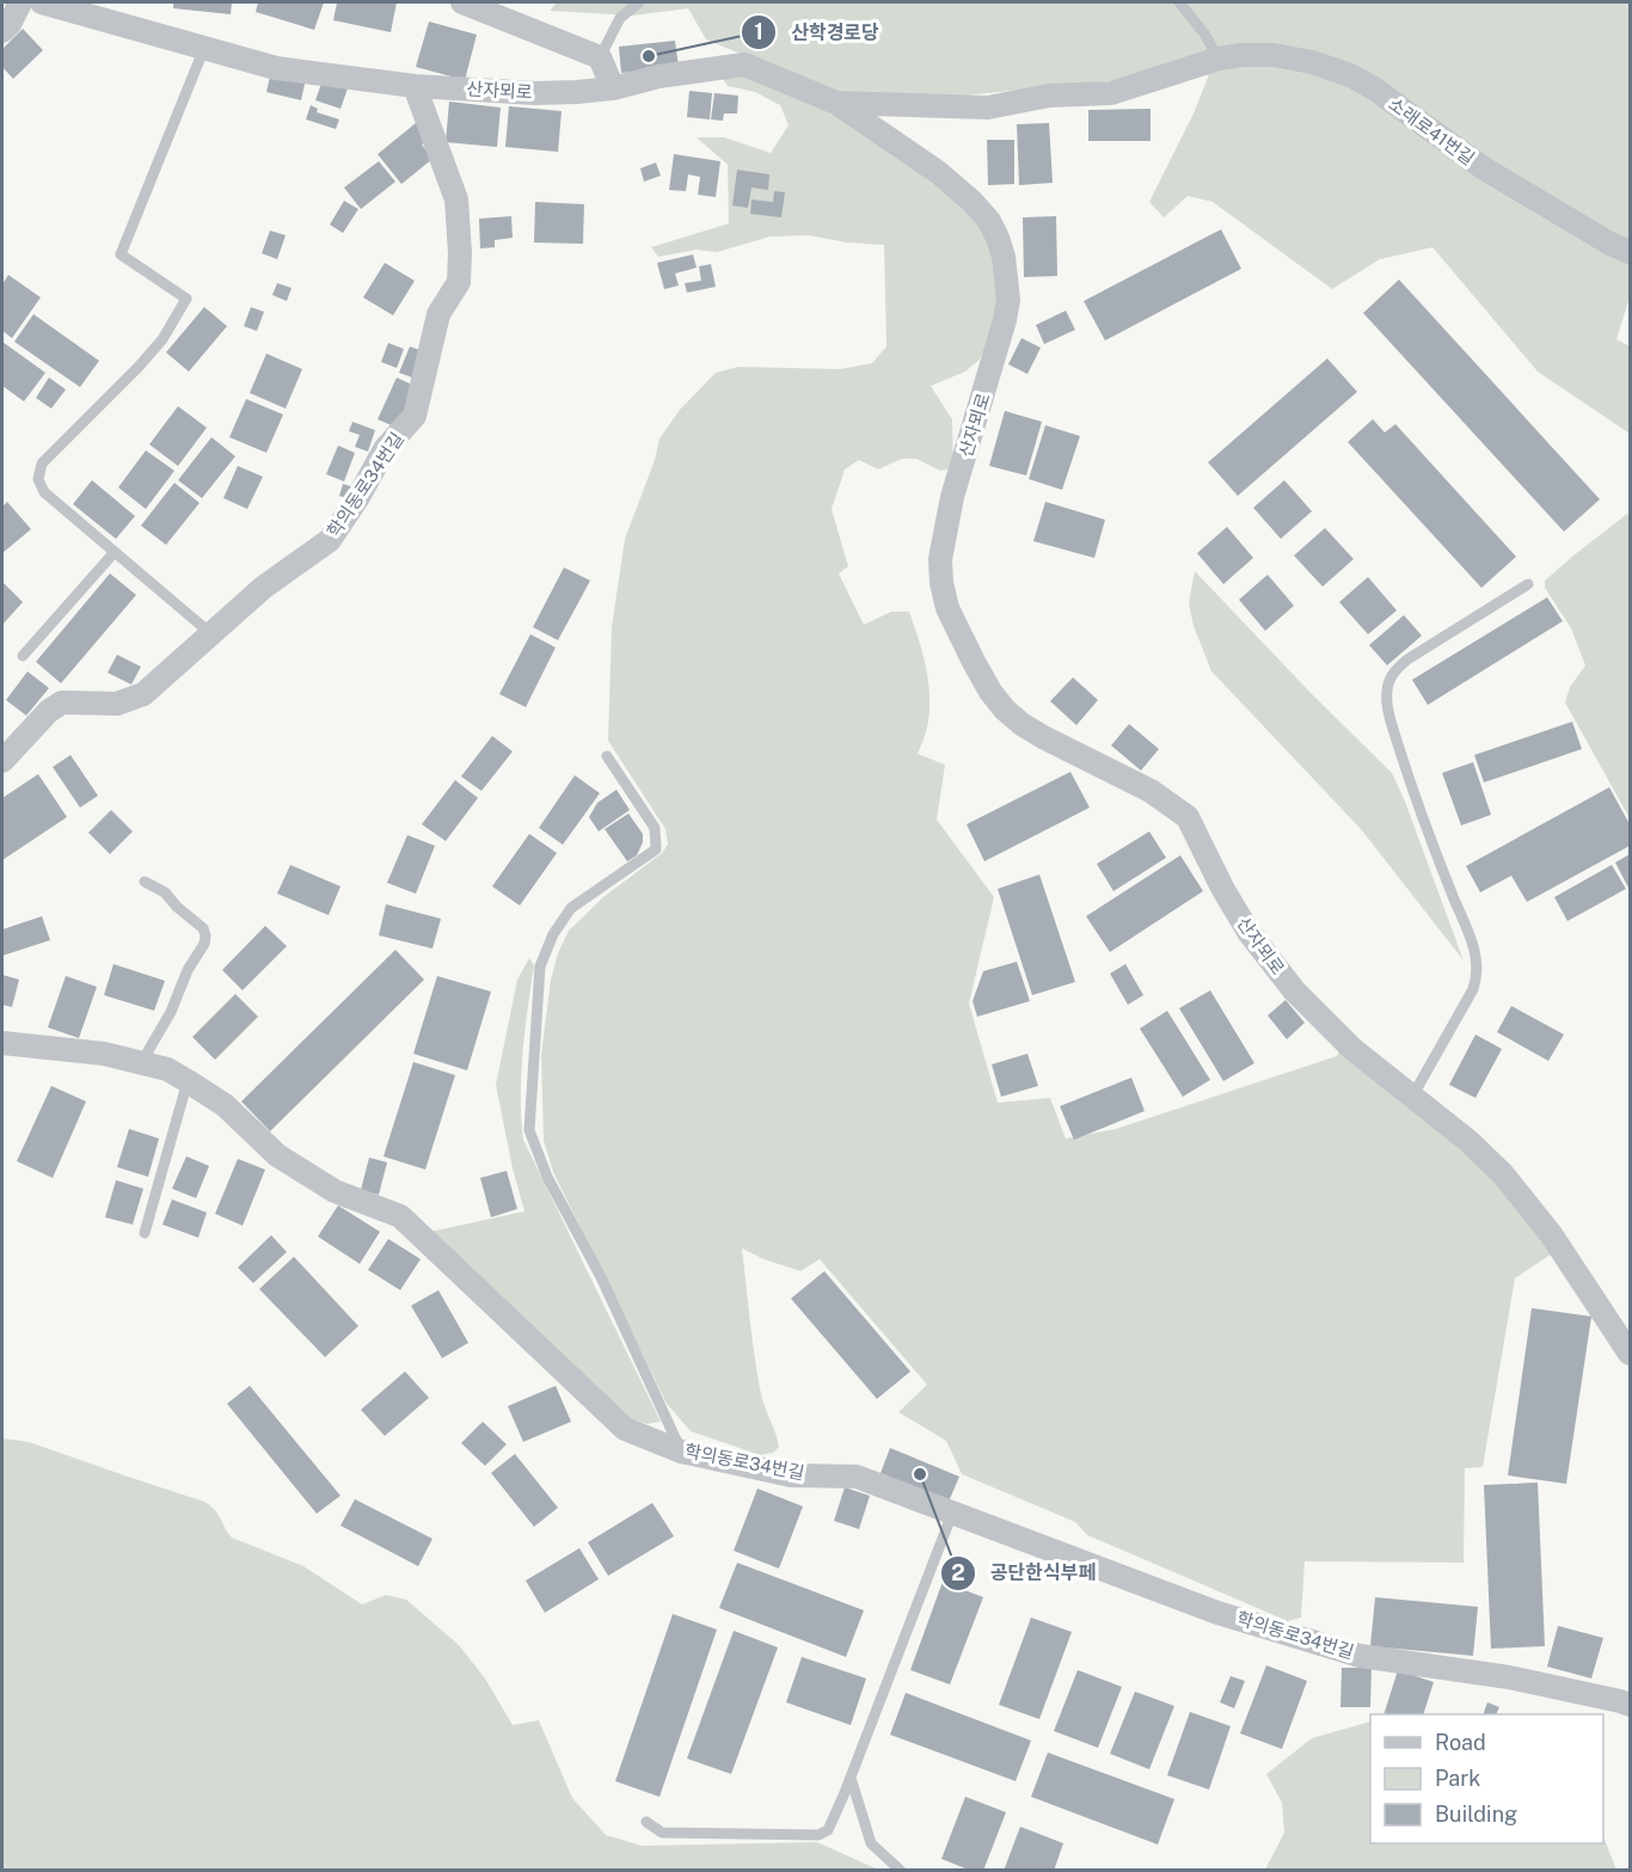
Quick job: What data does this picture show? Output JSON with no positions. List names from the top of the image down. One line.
{"streets":{"street":["산자뫼로","소래로41번길","학의동로34번길"]},"crossings":[["산자뫼로","소래로41번길"],["산자뫼로","학의동로34번길"]],"places":["산학경로당","공단한식부페"],"legend":["Road","Park","Building"]}
